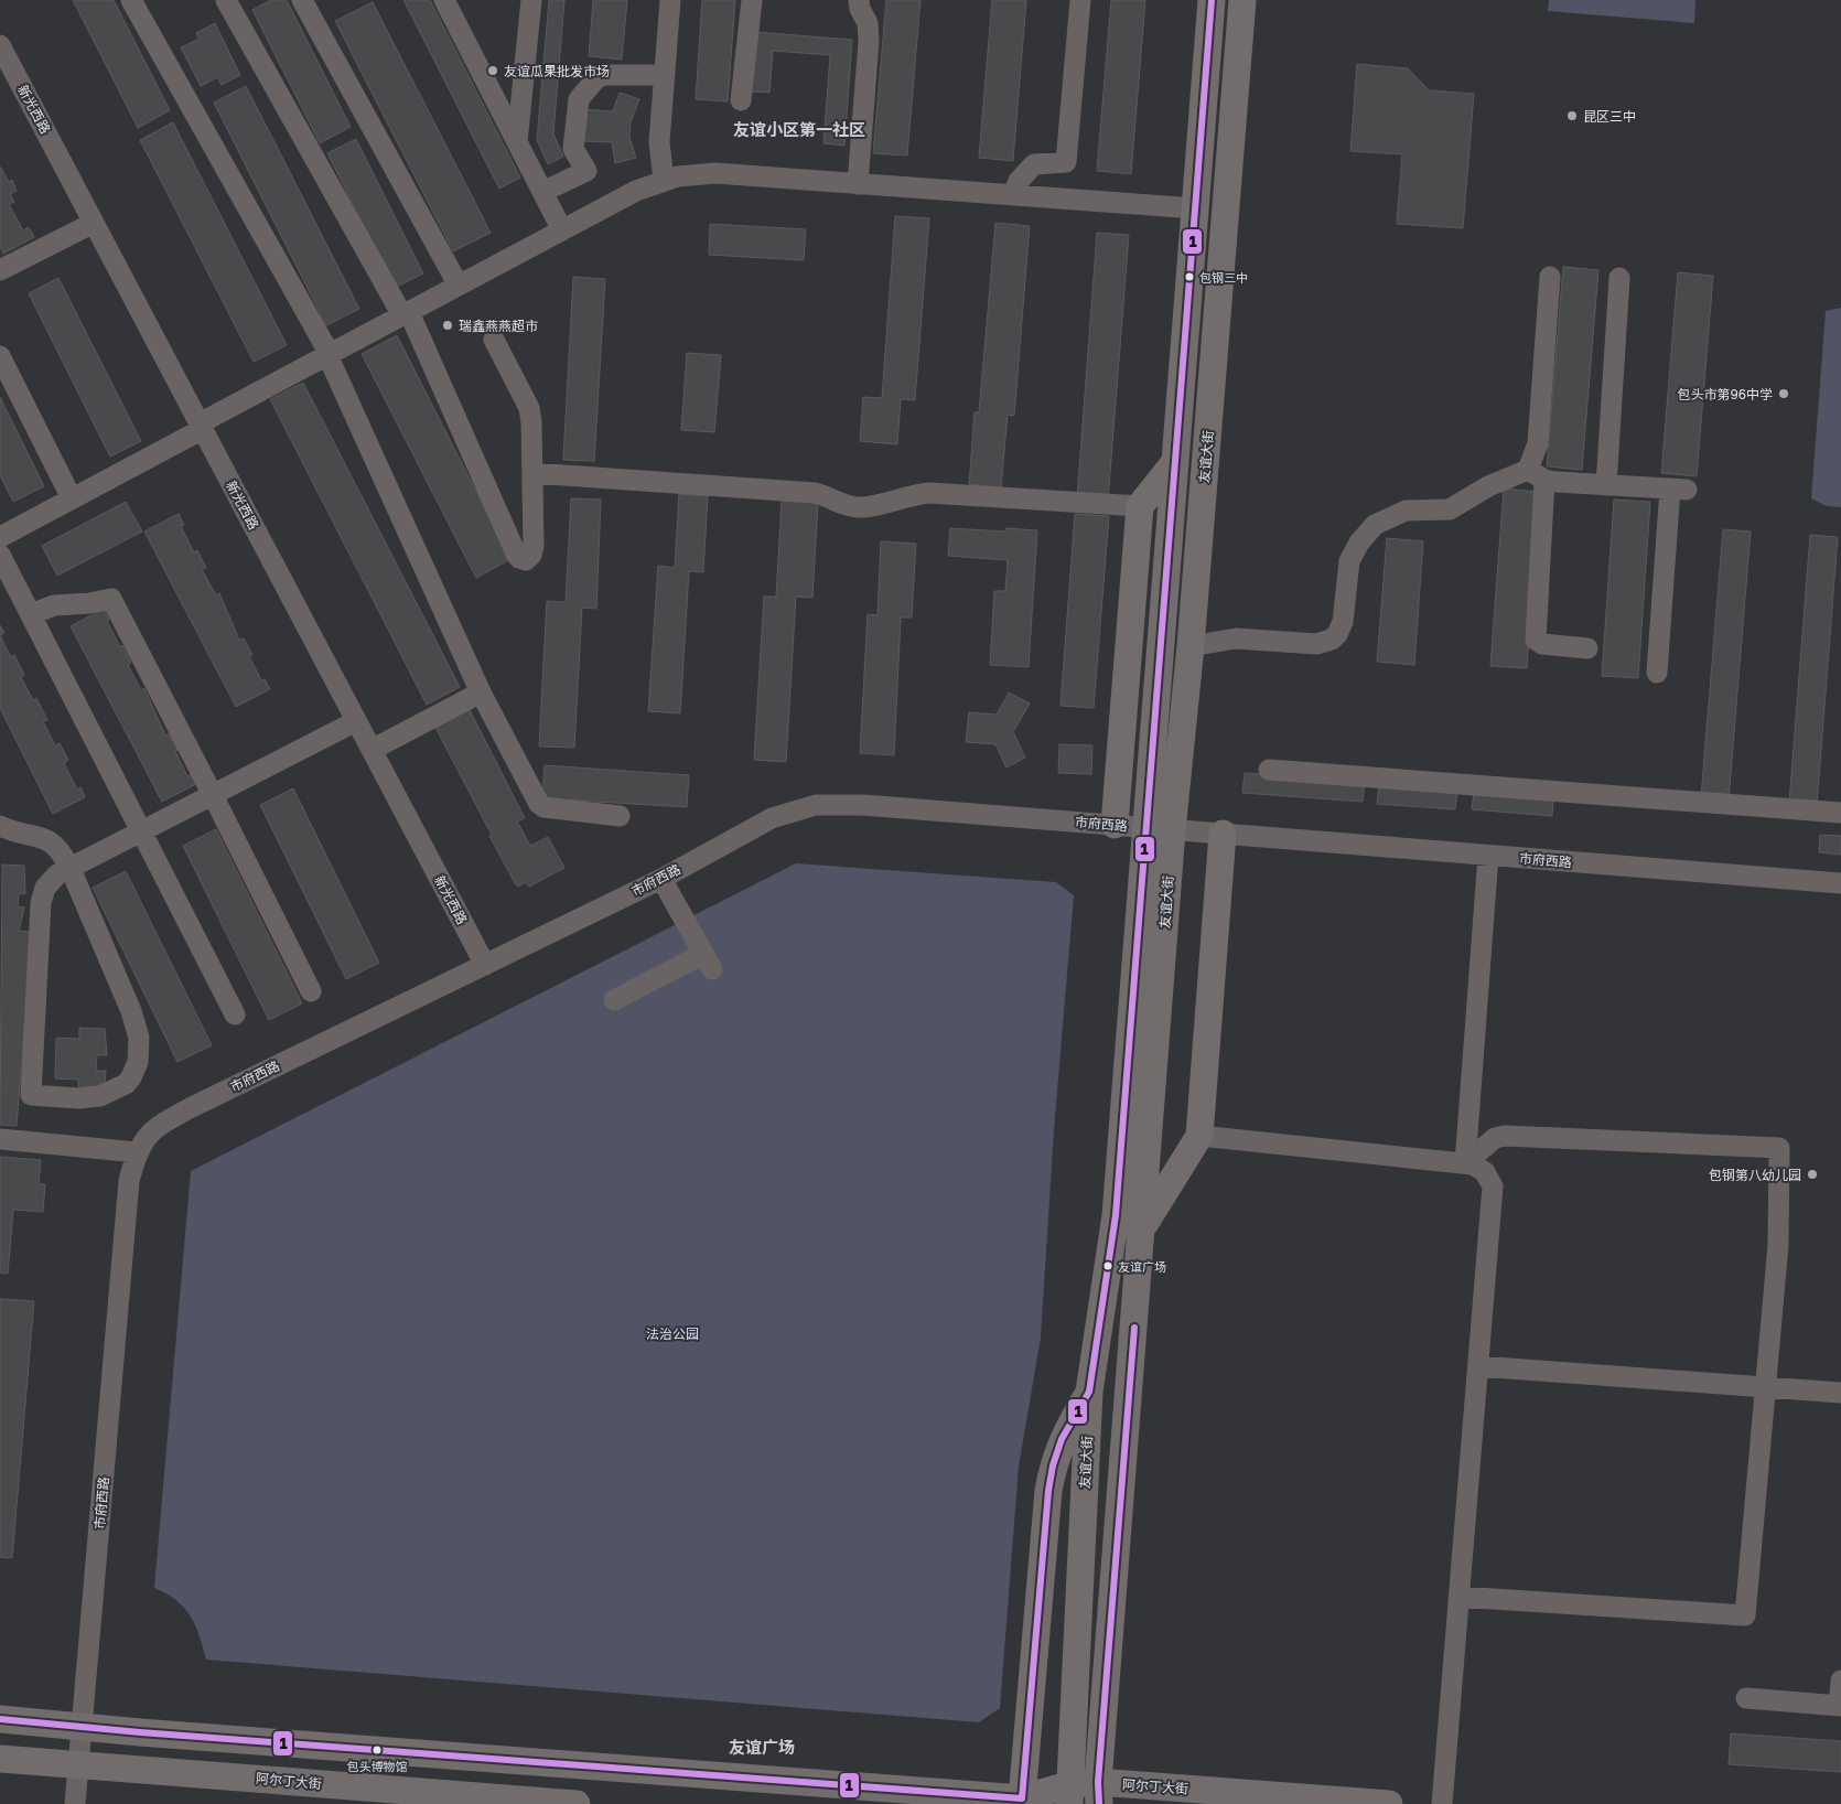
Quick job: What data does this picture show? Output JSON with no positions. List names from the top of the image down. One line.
{"streets":{"main road":["友谊大街","阿尔丁大街"],"street":["新光西路","市府西路"]},"crossings":[["新光西路","市府西路"],["友谊大街","市府西路"],["友谊大街","阿尔丁大街"],["市府西路","阿尔丁大街"]],"districts":["友谊小区第一社区","友谊广场"],"parks":["法治公园"],"places":["友谊瓜果批发市场","昆区三中","包钢三中","瑞鑫燕燕超市","包头市第96中学","包钢第八幼儿园","友谊广场","包头博物馆"],"lines":["transit line 1"]}
